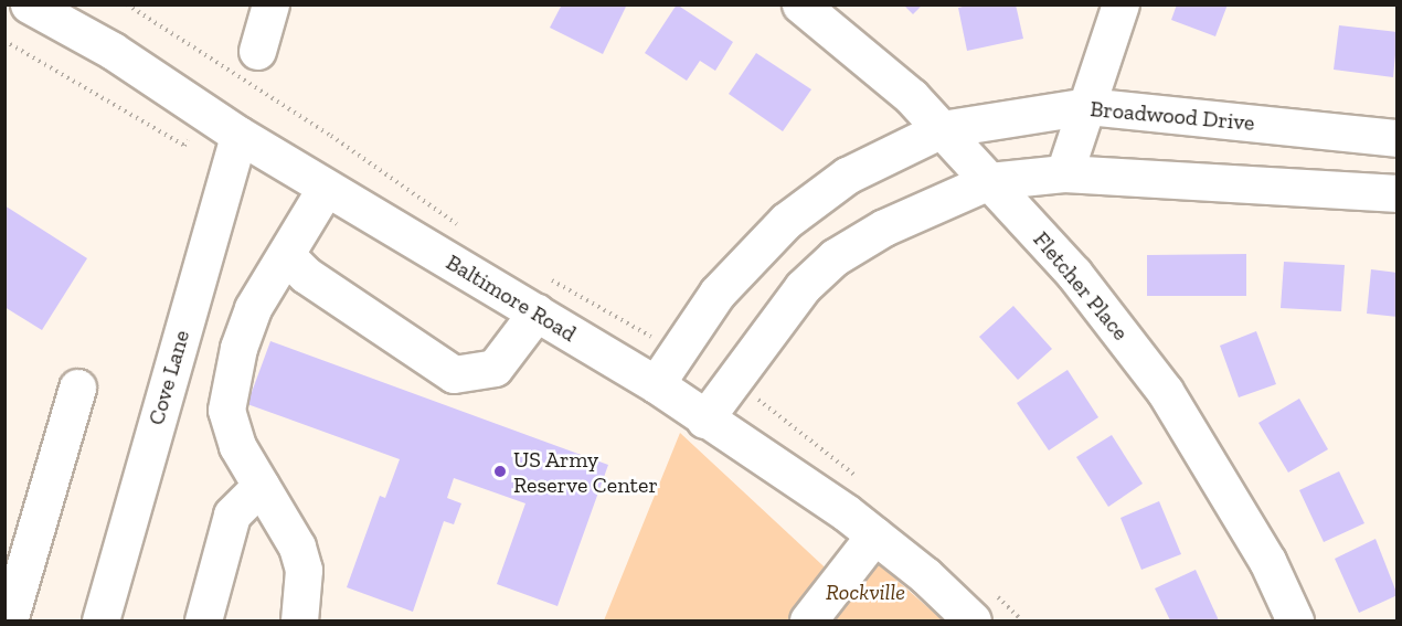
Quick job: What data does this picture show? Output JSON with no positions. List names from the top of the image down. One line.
{"streets":{"street":["Broadwood Drive","Fletcher Place","Baltimore Road","Cove Lane"]},"crossings":[["Broadwood Drive","Fletcher Place"],["Broadwood Drive","Baltimore Road"],["Baltimore Road","Cove Lane"]],"parks":["Rockville"],"places":["US Army Reserve Center"]}
